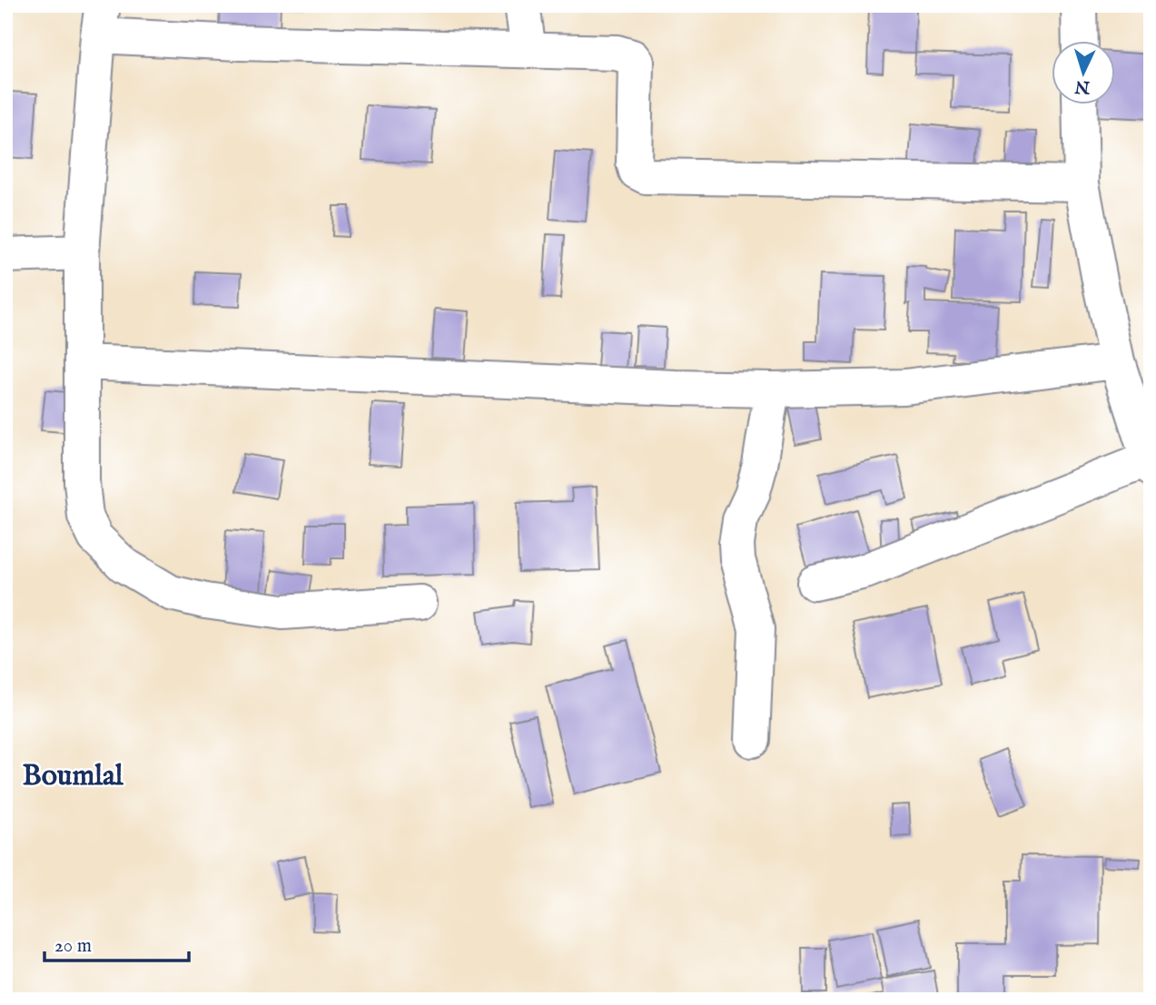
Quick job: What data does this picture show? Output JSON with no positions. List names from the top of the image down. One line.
{"districts":["Boumlal"],"scale_bar":"20 m","north":"bottom"}
